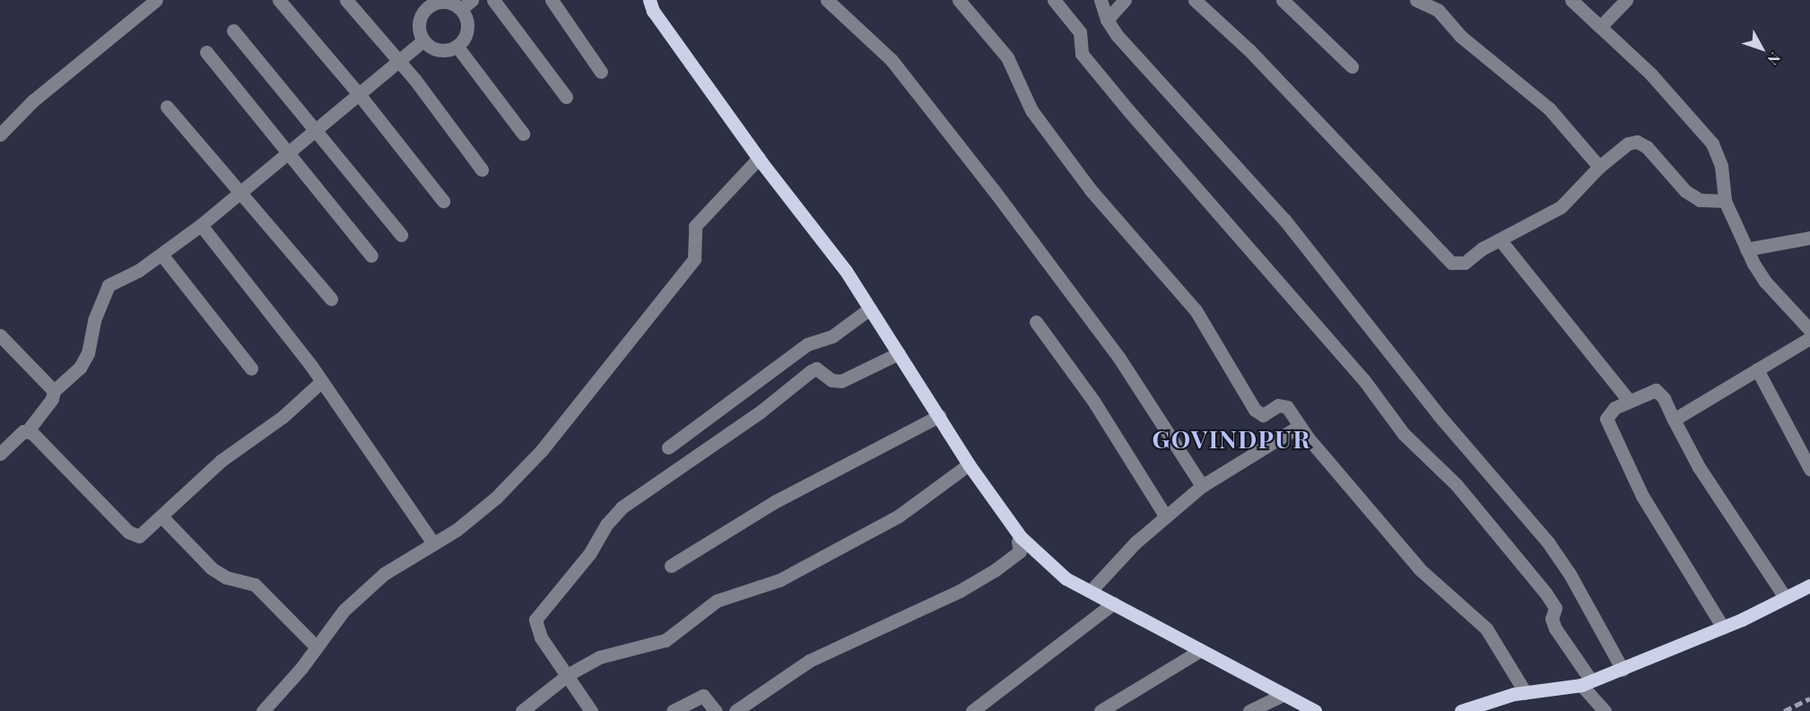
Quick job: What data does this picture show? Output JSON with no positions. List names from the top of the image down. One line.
{"districts":["GOVINDPUR"],"north":"bottom right"}
